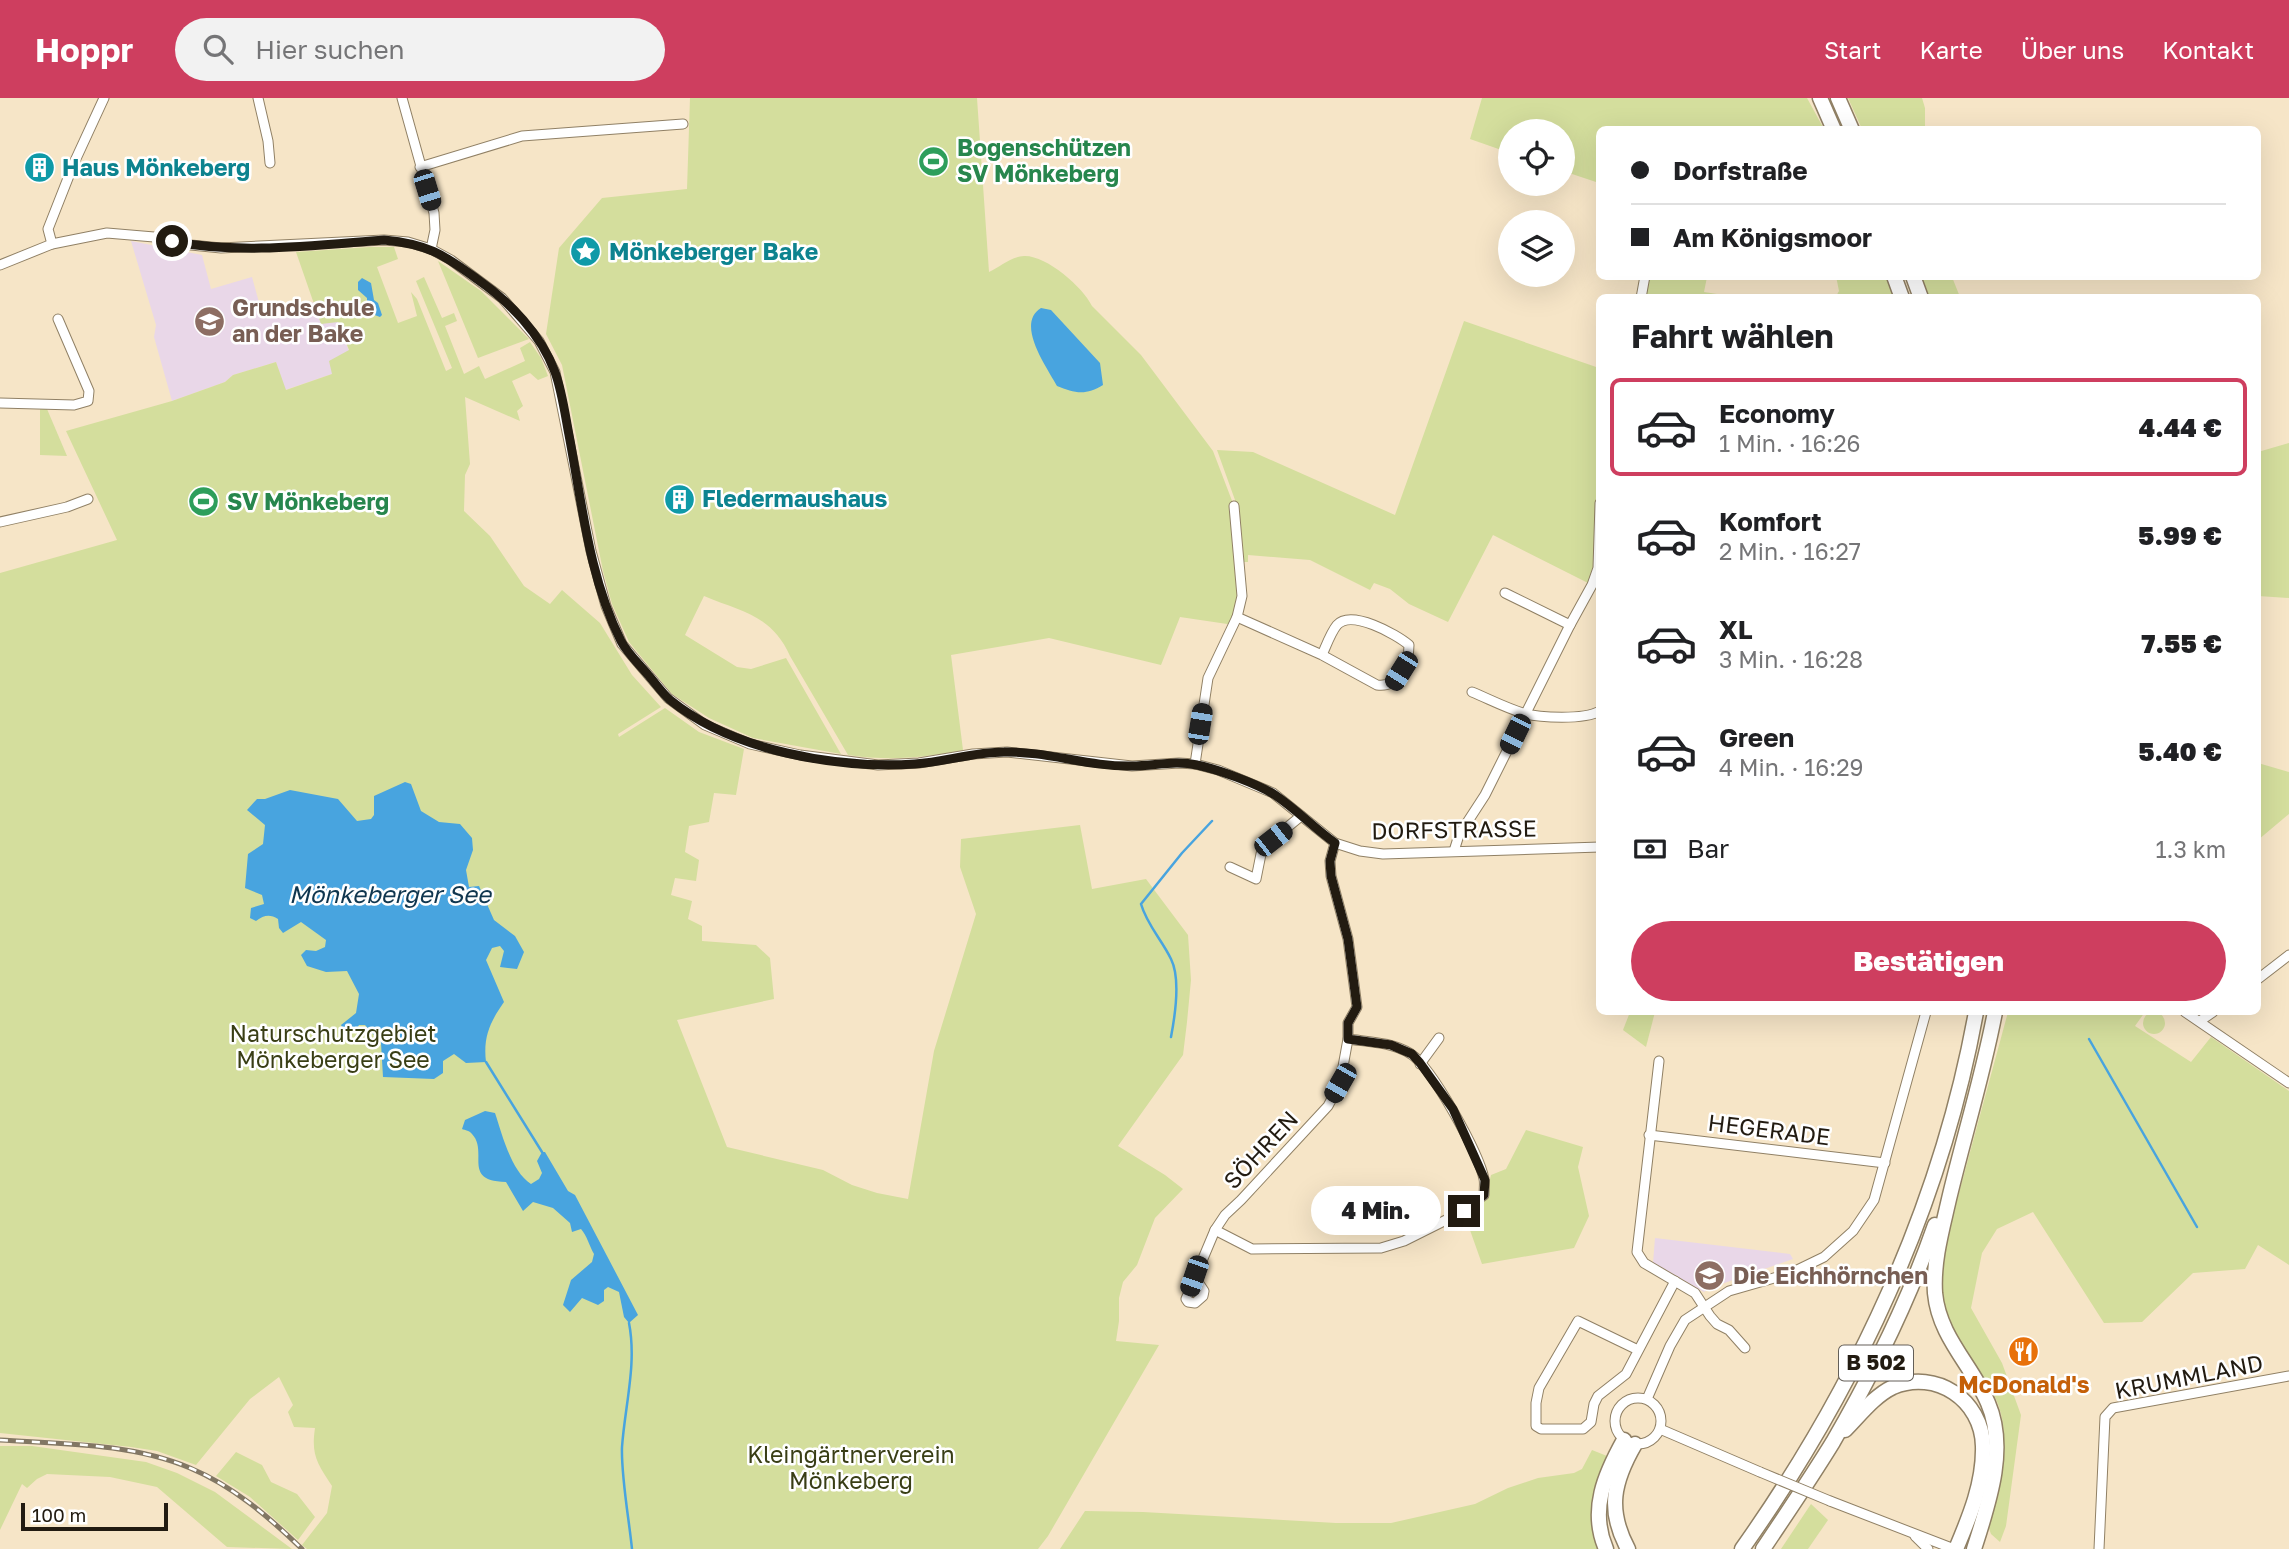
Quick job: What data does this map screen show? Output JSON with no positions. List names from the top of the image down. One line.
{"streets":{"highway":["B 502"],"street":["DORFSTRASSE","HEGERADE","SÖHREN","KRUMMLAND"]},"crossings":[["DORFSTRASSE","SÖHREN"]],"water":["Mönkeberger See"],"parks":["Naturschutzgebiet Mönkeberger See","Kleingärtnerverein Mönkeberg"],"places":{"sports":["Bogenschützen SV Mönkeberg","SV Mönkeberg"],"building":["Haus Mönkeberg","Fledermaushaus"],"place":["Mönkeberger Bake"],"school or university":["Grundschule an der Bake","Die Eichhörnchen"],"restaurant":["McDonald's"]},"scale_bar":"100 m","page":{"header":"Hoppr","search":"Hier suchen","nav":["Start","Karte","Über uns","Kontakt"],"banner":["Dorfstraße","Am Königsmoor"],"heading":"Fahrt wählen","list":[{"name":"Economy","note":"1 Min. · 16:26","value":"4.44 €"},{"name":"Komfort","note":"2 Min. · 16:27","value":"5.99 €"},{"name":"XL","note":"3 Min. · 16:28","value":"7.55 €"},{"name":"Green","note":"4 Min. · 16:29","value":"5.40 €"}],"pay":["Bar","1.3 km"],"buttons":"Bestätigen","bubble":"4 Min.","scale":"100 m"}}
